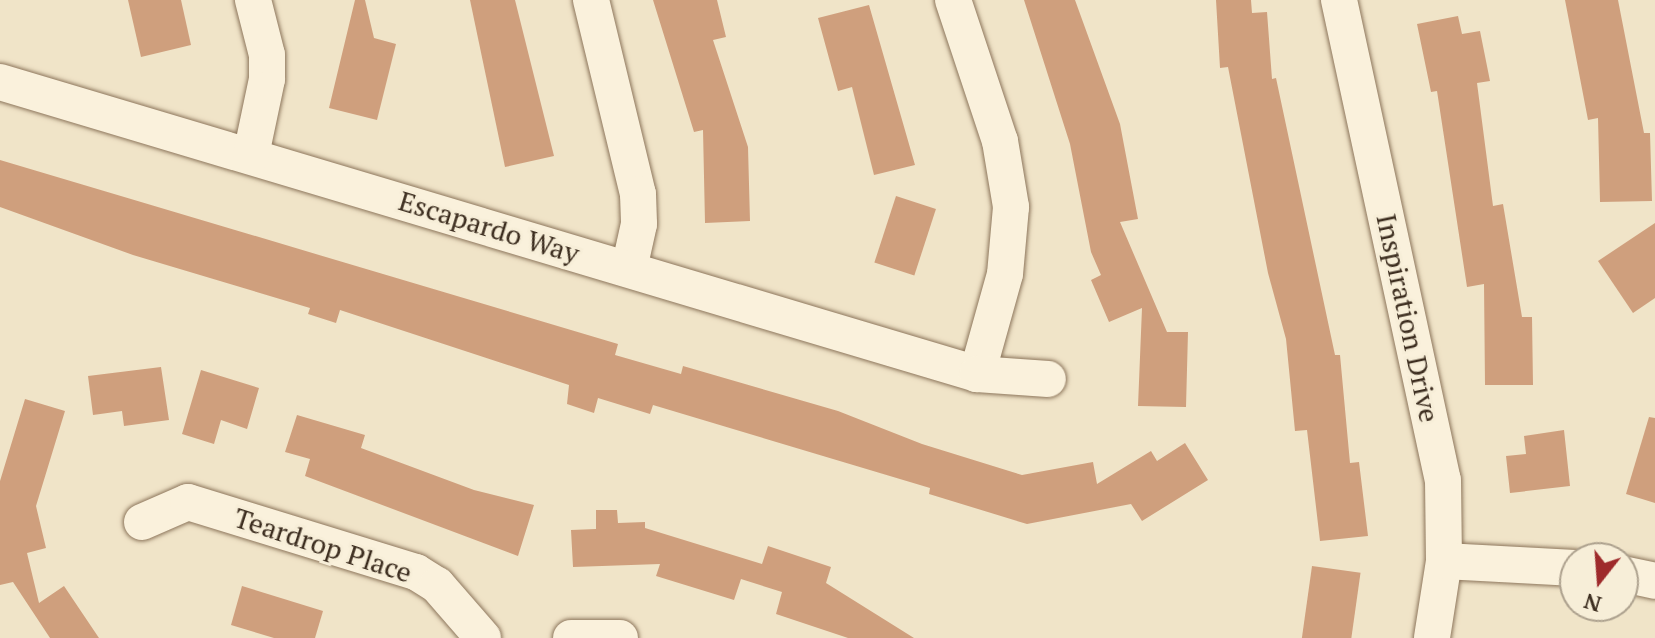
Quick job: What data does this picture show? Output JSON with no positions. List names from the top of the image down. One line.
{"streets":{"street":["Escapardo Way","Inspiration Drive","Teardrop Place"]},"north":"bottom"}
